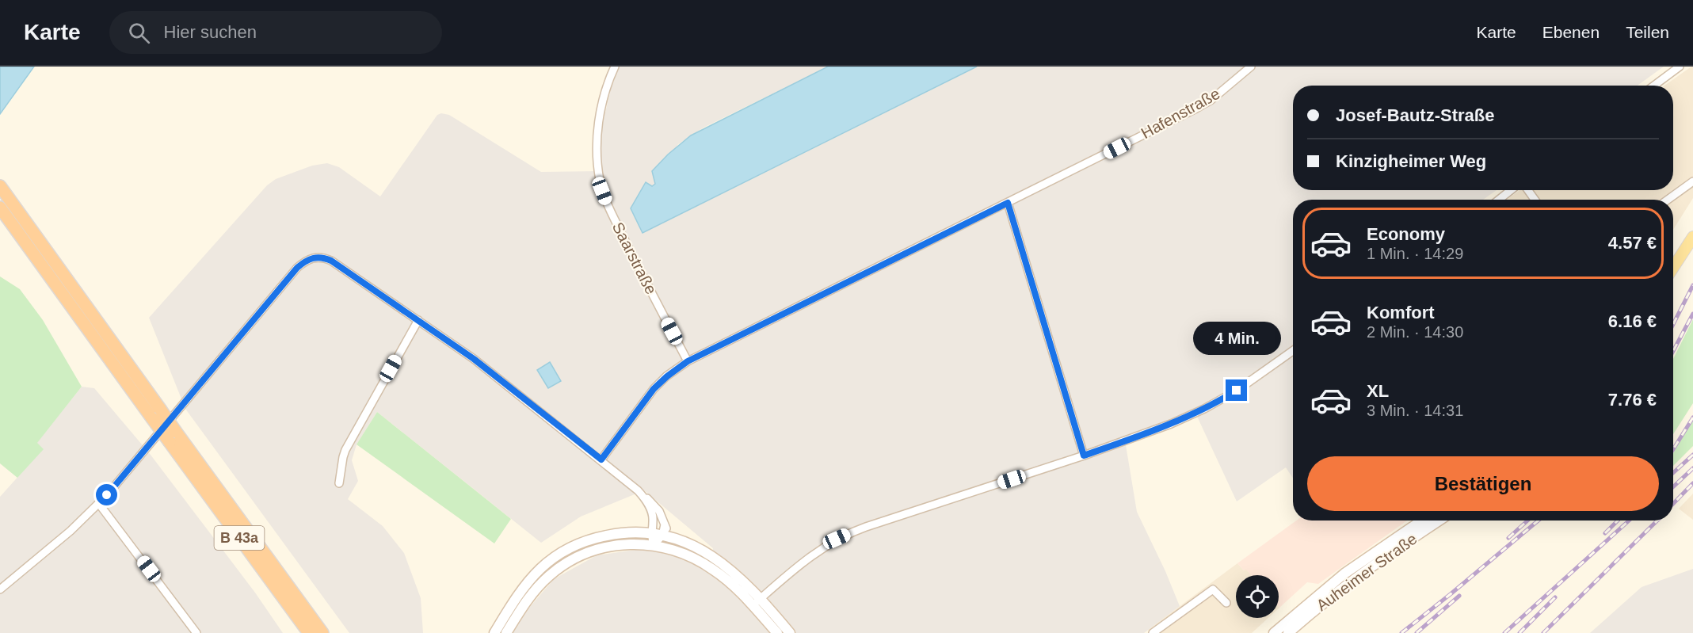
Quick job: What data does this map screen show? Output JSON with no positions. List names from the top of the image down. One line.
{"streets":{"highway":["B 43a"],"main road":["Auheimer Straße"],"street":["Hafenstraße","Saarstraße"]},"crossings":[["Hafenstraße","Saarstraße"]],"page":{"header":"Karte","search":"Hier suchen","nav":["Karte","Ebenen","Teilen"],"banner":["Josef-Bautz-Straße","Kinzigheimer Weg"],"list":[{"name":"Economy","note":"1 Min. · 14:29","value":"4.57 €"},{"name":"Komfort","note":"2 Min. · 14:30","value":"6.16 €"},{"name":"XL","note":"3 Min. · 14:31","value":"7.76 €"}],"bubble":"4 Min.","buttons":"Bestätigen"}}
